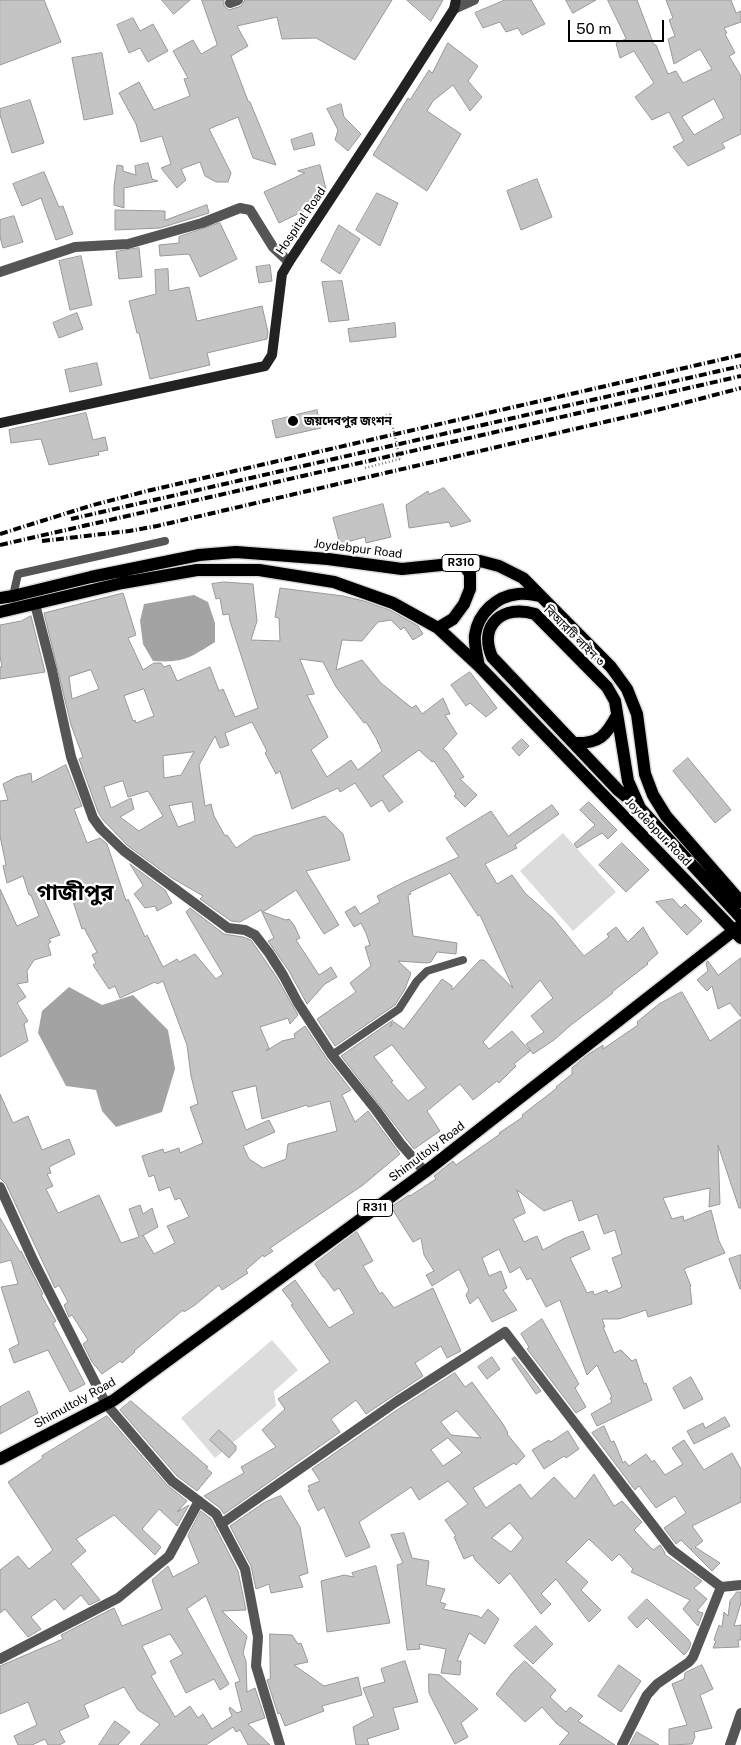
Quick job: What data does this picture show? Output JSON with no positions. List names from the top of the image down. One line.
{"streets":{"main road":["Hospital Road","Joydebpur Road","R310","বিআরটি লাইন ৩","Shimultoly Road","R311"]},"crossings":[["Joydebpur Road","Shimultoly Road"]],"districts":["গাজীপুর"],"places":["জয়দেবপুর জংশন"],"scale_bar":"50 m"}
